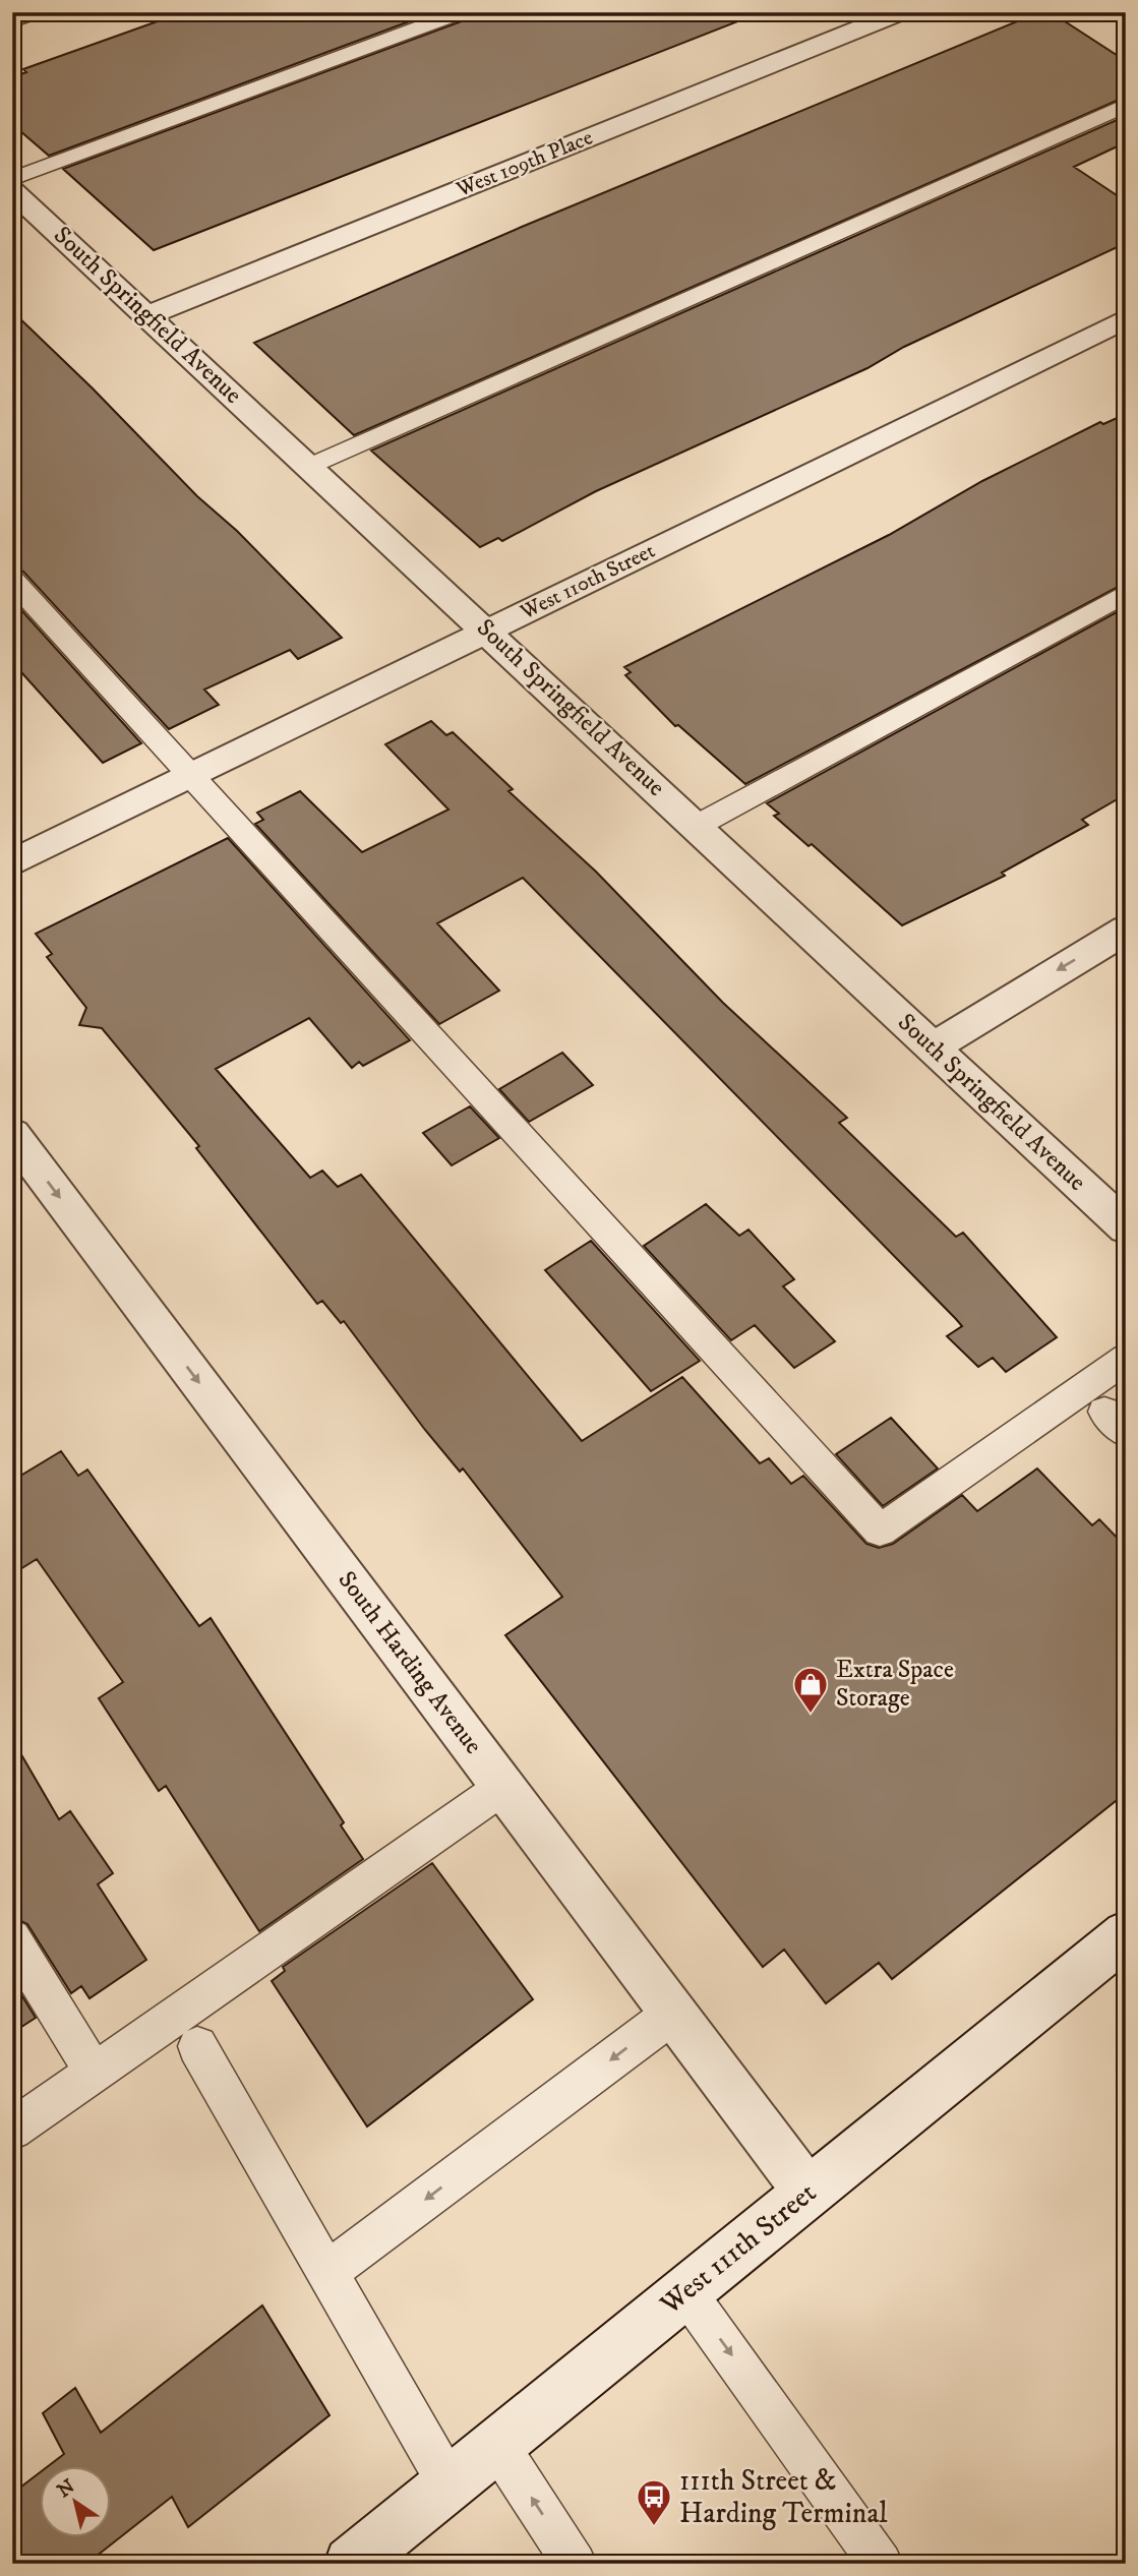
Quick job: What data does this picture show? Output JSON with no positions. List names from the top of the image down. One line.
{"streets":{"street":["West 109th Place","South Springfield Avenue","West 110th Street","South Harding Avenue","West 111th Street"]},"crossings":[["West 109th Place","South Springfield Avenue"],["South Springfield Avenue","West 110th Street"],["South Harding Avenue","West 111th Street"]],"one_way":["South Harding Avenue"],"places":{"shop":["Extra Space Storage"],"bus stop":["111th Street & Harding Terminal"]},"north":"top left"}
